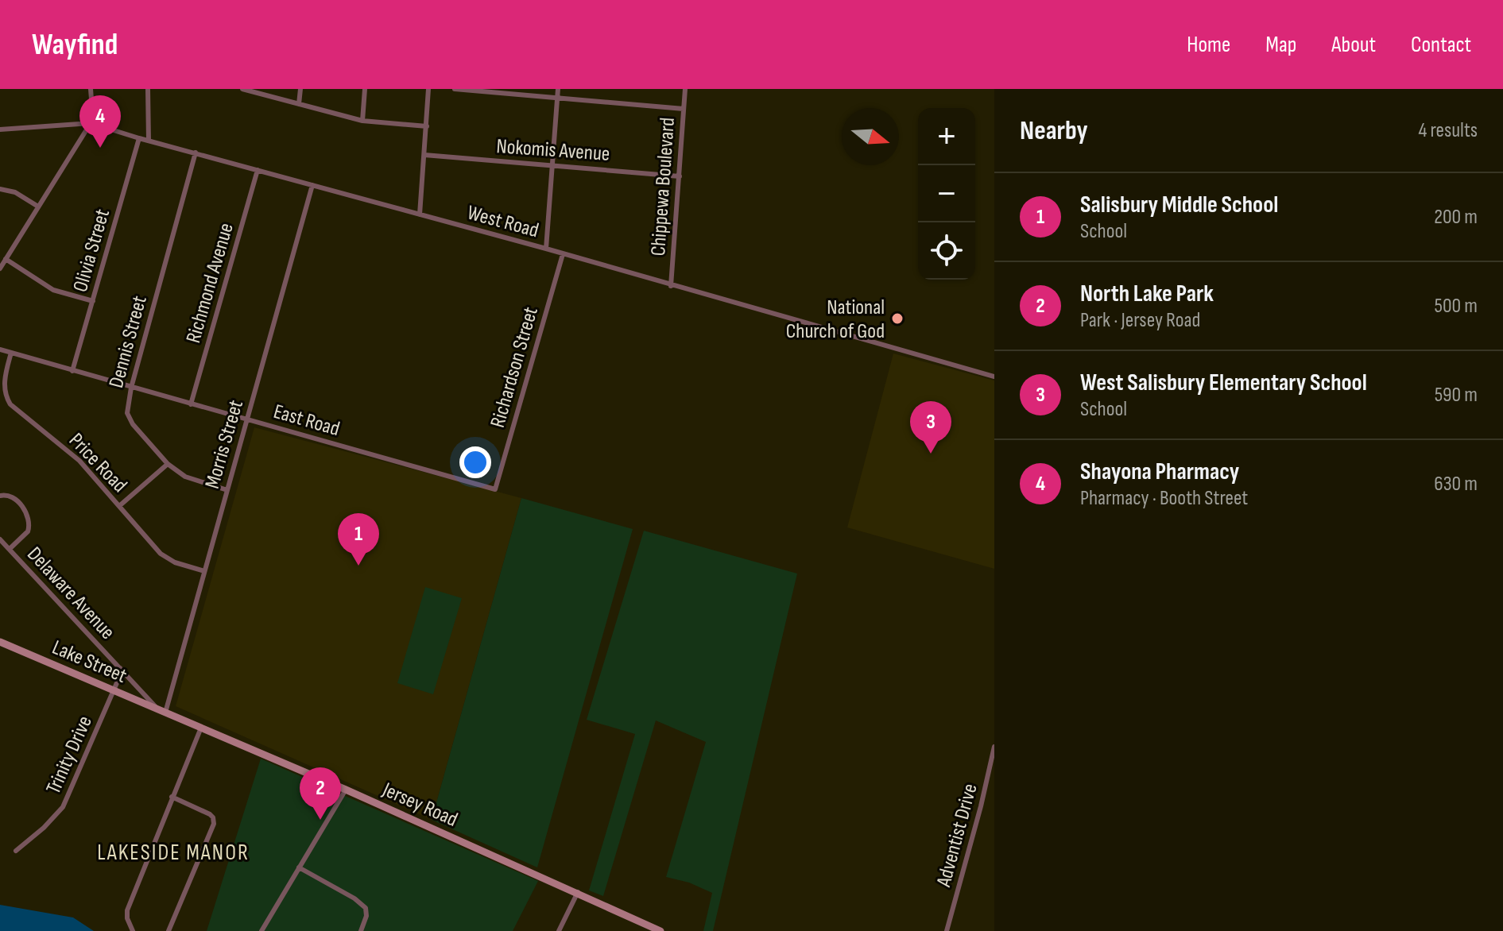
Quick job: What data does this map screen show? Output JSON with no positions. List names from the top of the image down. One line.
{"streets":{"street":["Nokomis Avenue","Chippewa Boulevard","West Road","Olivia Street","Richmond Avenue","Dennis Street","Richardson Street","East Road","Morris Street","Price Road","Delaware Avenue","Lake Street","Trinity Drive","Jersey Road","Adventist Drive"]},"crossings":[["Nokomis Avenue","Chippewa Boulevard"],["Chippewa Boulevard","West Road"],["West Road","Olivia Street"],["West Road","Richmond Avenue"],["West Road","Dennis Street"],["West Road","Richardson Street"],["West Road","Morris Street"],["Olivia Street","East Road"],["Richmond Avenue","East Road"],["Dennis Street","East Road"],["Dennis Street","Morris Street"],["Richardson Street","East Road"],["East Road","Morris Street"],["East Road","Price Road"],["Morris Street","Price Road"],["Morris Street","Delaware Avenue"],["Morris Street","Lake Street"],["Morris Street","Jersey Road"],["Delaware Avenue","Lake Street"],["Delaware Avenue","Trinity Drive"],["Delaware Avenue","Jersey Road"],["Lake Street","Trinity Drive"],["Lake Street","Jersey Road"]],"districts":["LAKESIDE MANOR"],"places":["National Church of God"],"north":"right","page":{"header":"Wayfind","nav":["Home","Map","About","Contact"],"heading":["Nearby","4 results"],"pins":["4","3","1","2"],"map_buttons":["+","−"],"list":[{"mark":"1","name":"Salisbury Middle School","note":"School","value":"200 m"},{"mark":"2","name":"North Lake Park","note":"Park · Jersey Road","value":"500 m"},{"mark":"3","name":"West Salisbury Elementary School","note":"School","value":"590 m"},{"mark":"4","name":"Shayona Pharmacy","note":"Pharmacy · Booth Street","value":"630 m"}]}}
